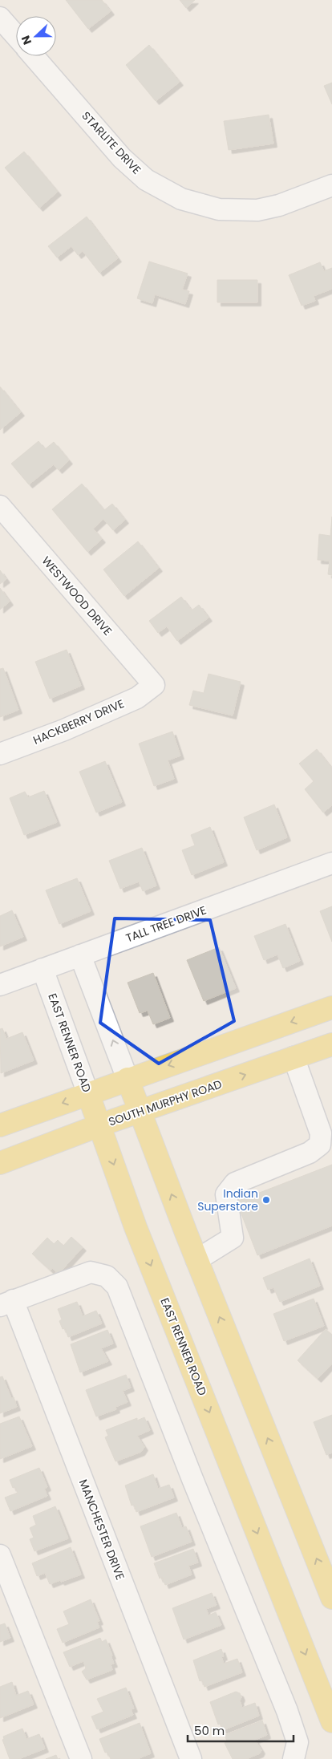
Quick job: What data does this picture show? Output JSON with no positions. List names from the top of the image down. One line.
{"streets":{"main road":["EAST RENNER ROAD","SOUTH MURPHY ROAD"],"street":["STARLITE DRIVE","WESTWOOD DRIVE","HACKBERRY DRIVE","TALL TREE DRIVE","MANCHESTER DRIVE"]},"crossings":[["WESTWOOD DRIVE","HACKBERRY DRIVE"],["TALL TREE DRIVE","EAST RENNER ROAD"],["EAST RENNER ROAD","SOUTH MURPHY ROAD"]],"one_way":["EAST RENNER ROAD"],"places":["Indian Superstore"],"scale_bar":"50 m","north":"left"}
